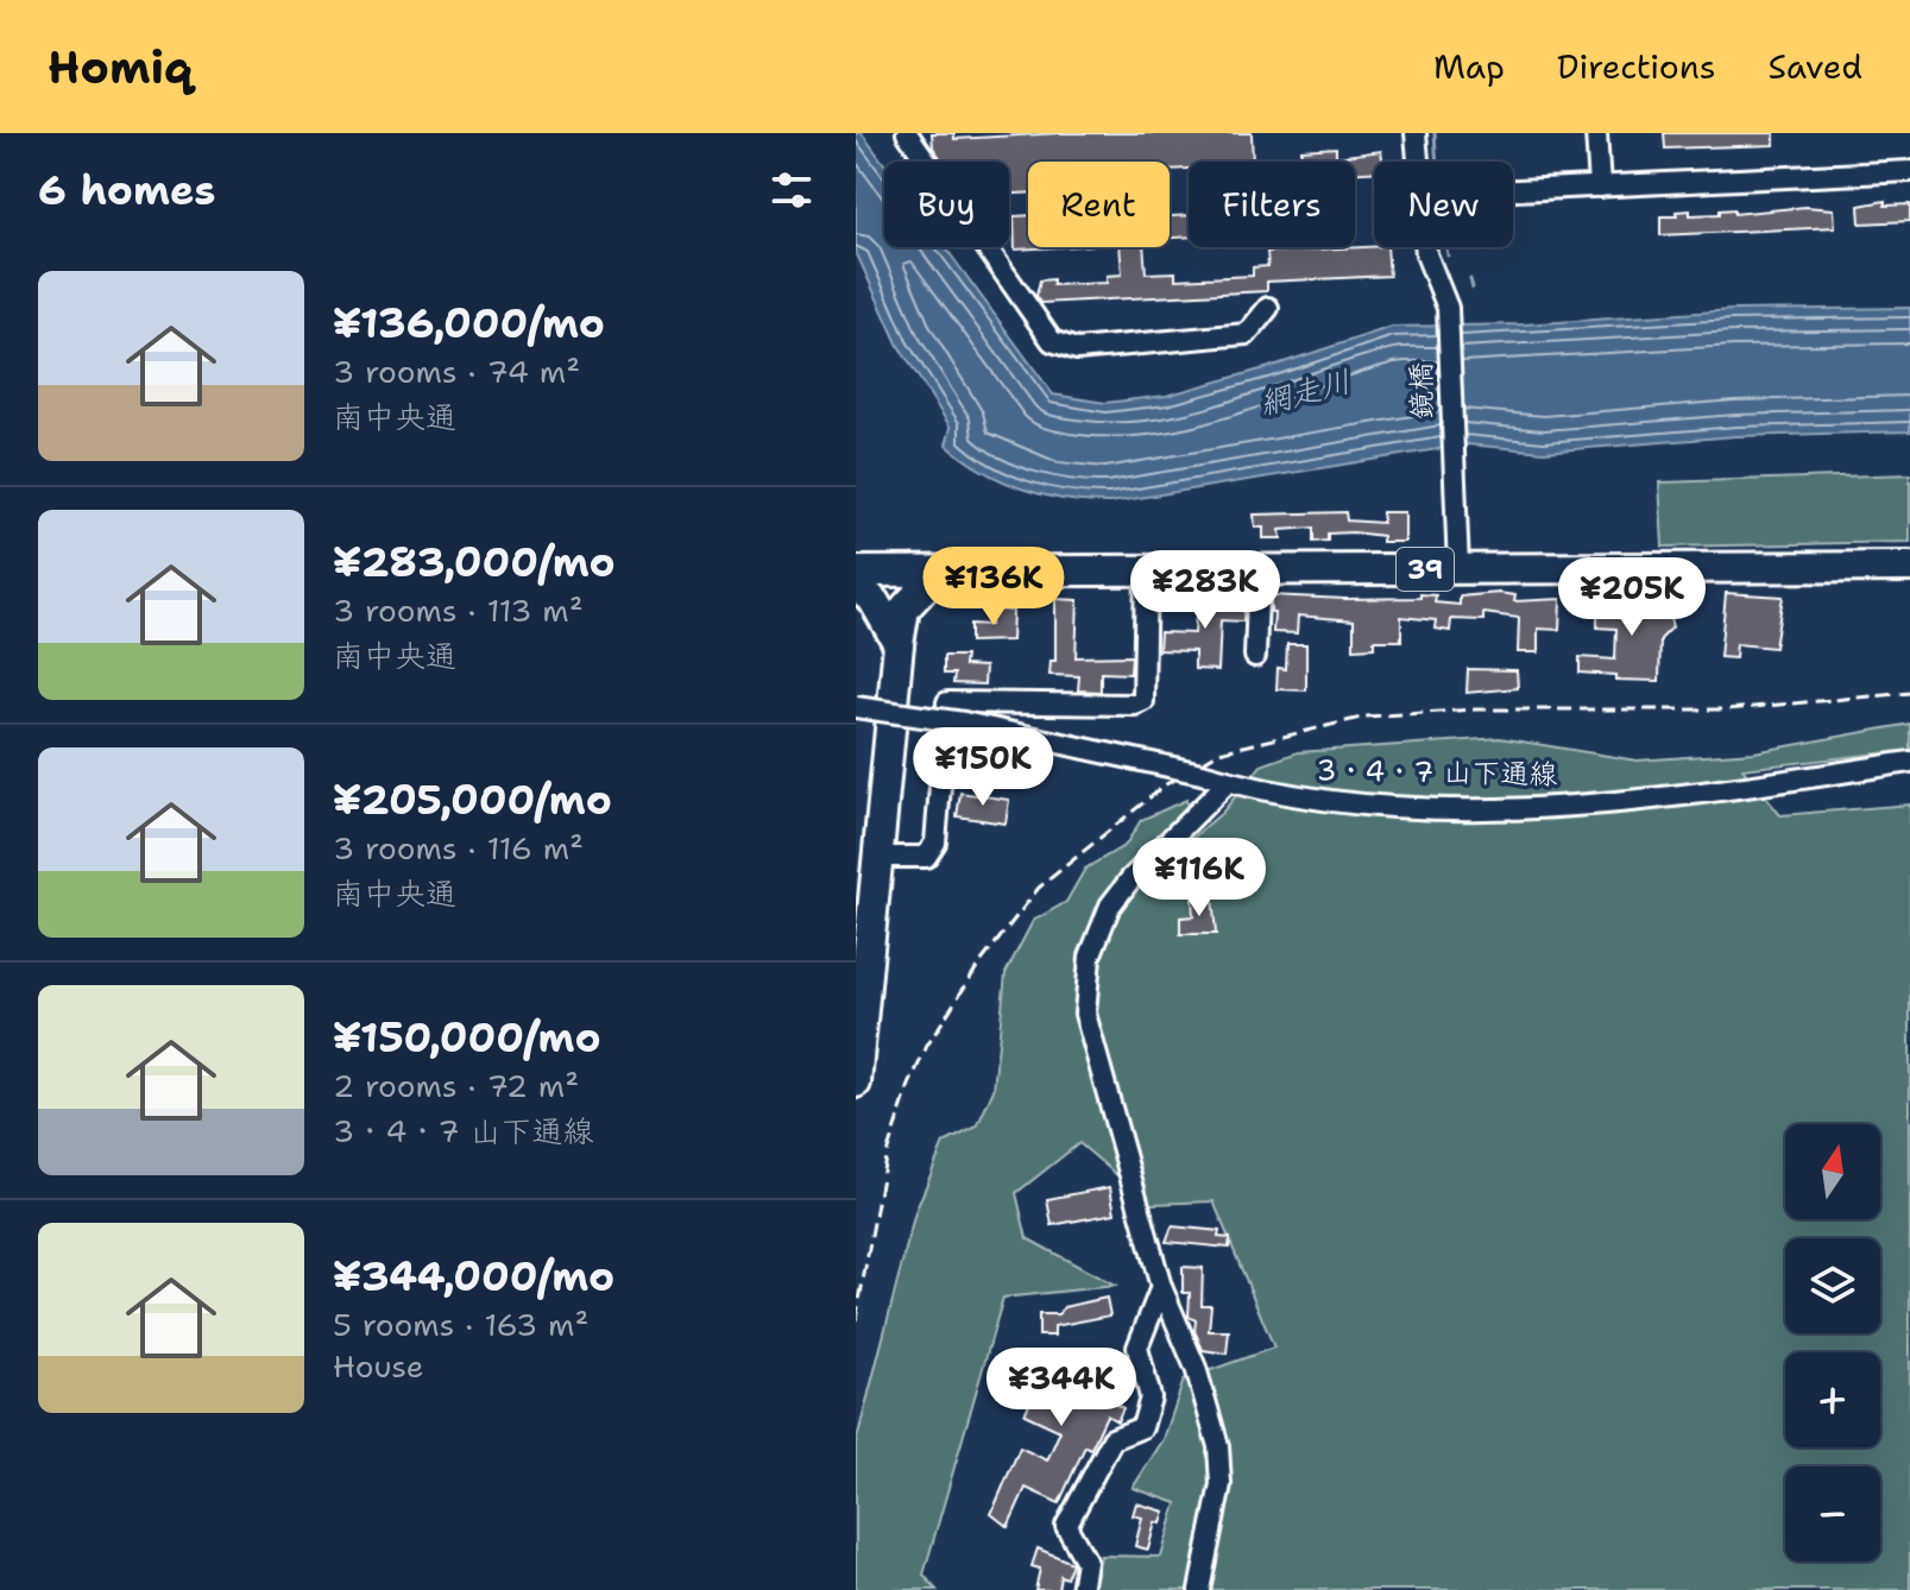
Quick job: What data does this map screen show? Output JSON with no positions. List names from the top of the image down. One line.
{"streets":{"highway":["39"],"street":["鏡橋","3・4・7 山下通線"]},"crossings":[["鏡橋","39"]],"water":["網走川"],"north":"top","page":{"header":"Homiq","nav":["Map","Directions","Saved"],"heading":"6 homes","chip":["Buy","Rent","Filters","New"],"list":[{"name":"¥136,000/mo","note":"3 rooms · 74 m² · 南中央通"},{"name":"¥283,000/mo","note":"3 rooms · 113 m² · 南中央通"},{"name":"¥205,000/mo","note":"3 rooms · 116 m² · 南中央通"},{"name":"¥150,000/mo","note":"2 rooms · 72 m² · 3・4・7 山下通線"},{"name":"¥344,000/mo","note":"5 rooms · 163 m² · House"}],"price":["¥136K","¥283K","¥205K","¥150K","¥116K","¥344K"],"map_buttons":["+","−"]}}
